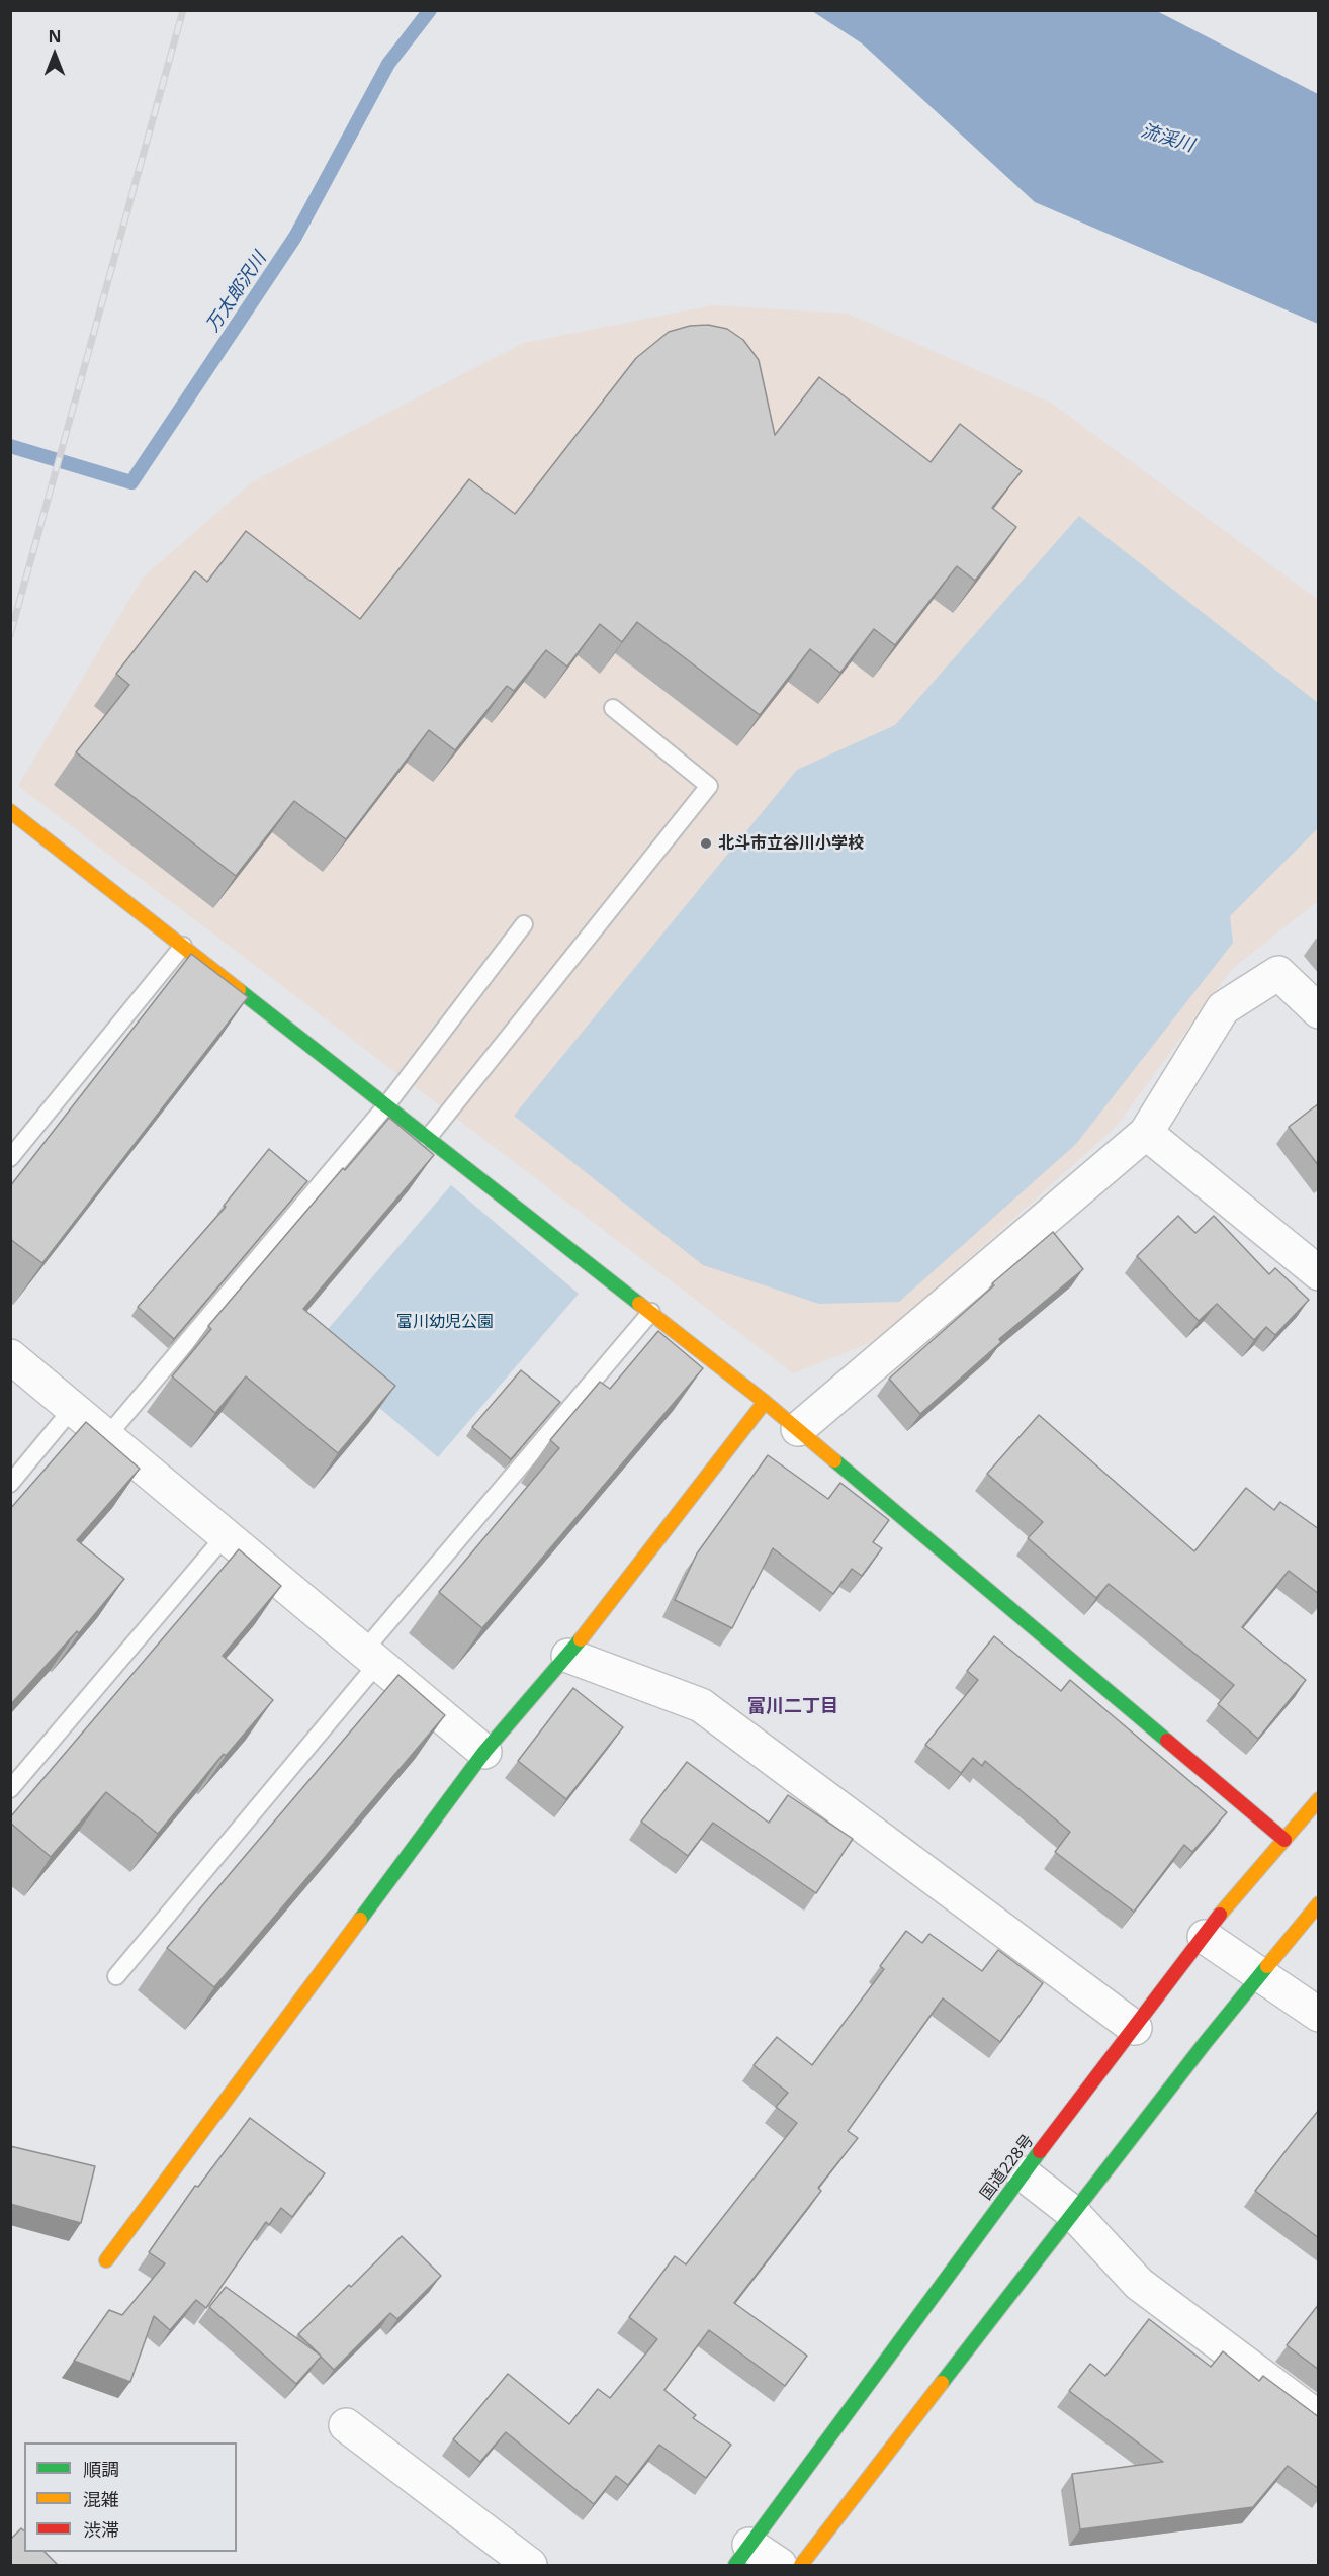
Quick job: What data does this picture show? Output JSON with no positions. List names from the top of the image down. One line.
{"streets":{"main road":["国道228号"]},"districts":["富川二丁目"],"water":["流渓川","万太郎沢川"],"parks":["富川幼児公園"],"places":["北斗市立谷川小学校"],"legend":["順調","混雑","渋滞"],"north":"top"}
